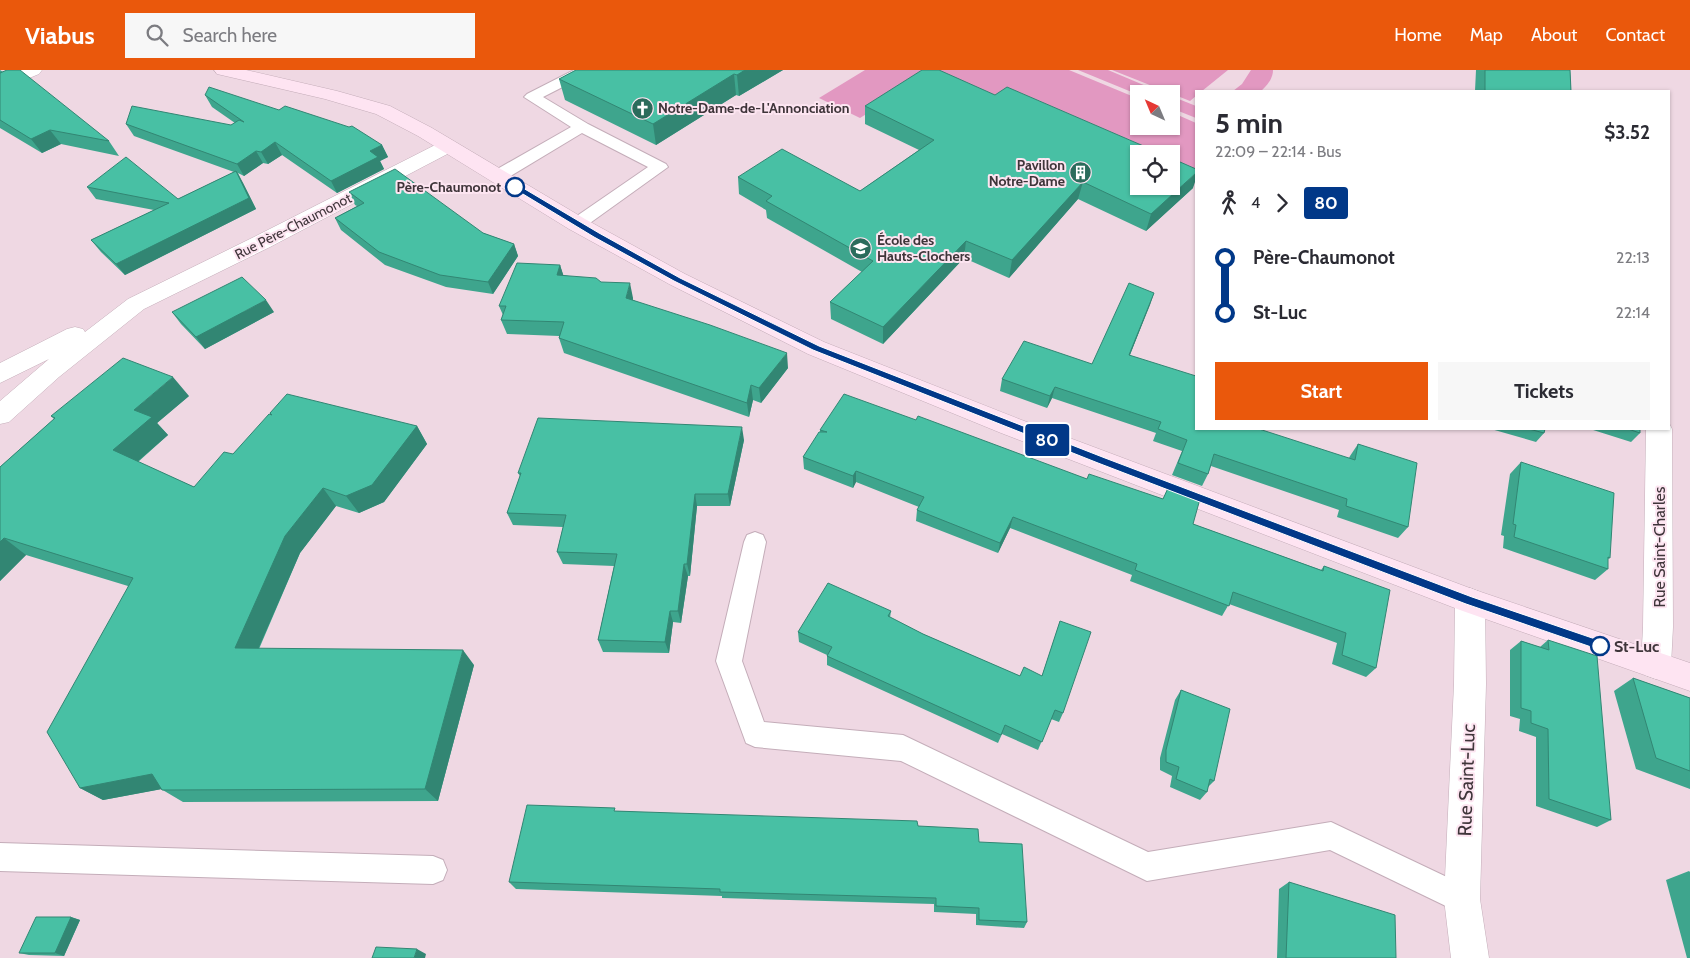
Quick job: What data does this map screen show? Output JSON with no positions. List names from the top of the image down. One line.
{"streets":{"street":["Rue Père-Chaumonot","Rue Saint-Charles","Rue Saint-Luc"]},"places":{"church":["Notre-Dame-de-L'Annonciation"],"building":["Pavillon Notre-Dame"],"other":["Père-Chaumonot","St-Luc"],"school or university":["École des Hauts-Clochers"]},"lines":["bus line 80"],"north":"top left","page":{"header":"Viabus","search":"Search here","nav":["Home","Map","About","Contact"],"on_map":"80","heading":["5 min","22:09 – 22:14 · Bus","$3.52"],"legs":["4","80"],"list":[{"name":"Père-Chaumonot","value":"22:13"},{"name":"St-Luc","value":"22:14"}],"buttons":["Start","Tickets"]}}
